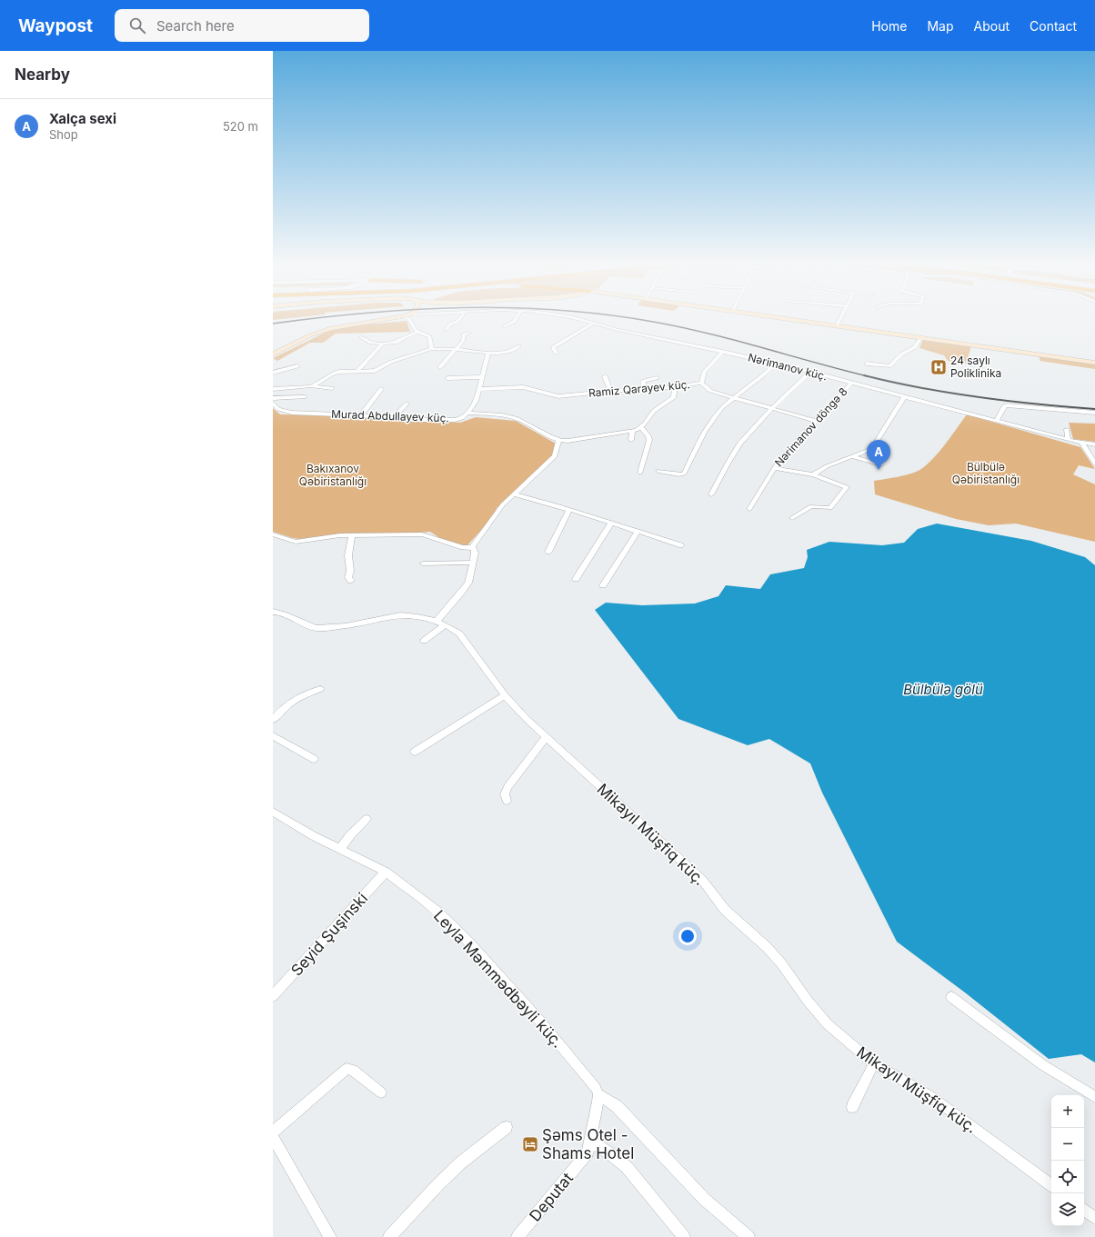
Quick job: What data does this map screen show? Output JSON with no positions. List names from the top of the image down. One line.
{"streets":{"street":["Nərimanov küç.","Ramiz Qarayev küç.","Murad Abdullayev küç.","Nərimanov döngə 8","Mikayıl Müşfiq küç.","Seyid Şuşinski","Leyla Məmmədbəyli küç.","Deputat"]},"crossings":[["Nərimanov küç.","Nərimanov döngə 8"],["Ramiz Qarayev küç.","Murad Abdullayev küç."],["Ramiz Qarayev küç.","Nərimanov döngə 8"],["Seyid Şuşinski","Leyla Məmmədbəyli küç."],["Leyla Məmmədbəyli küç.","Deputat"]],"water":["Bülbülə gölü"],"parks":["Bülbülə Qəbiristanlığı","Bakıxanov Qəbiristanlığı"],"places":{"hospital":["24 saylı Poliklinika"],"hotel":["Şəms Otel - Shams Hotel"]},"page":{"header":"Waypost","search":"Search here","nav":["Home","Map","About","Contact"],"heading":"Nearby","list":[{"mark":"A","name":"Xalça sexi","note":"Shop","value":"520 m"}],"pins":"A","map_buttons":["+","−"]}}
